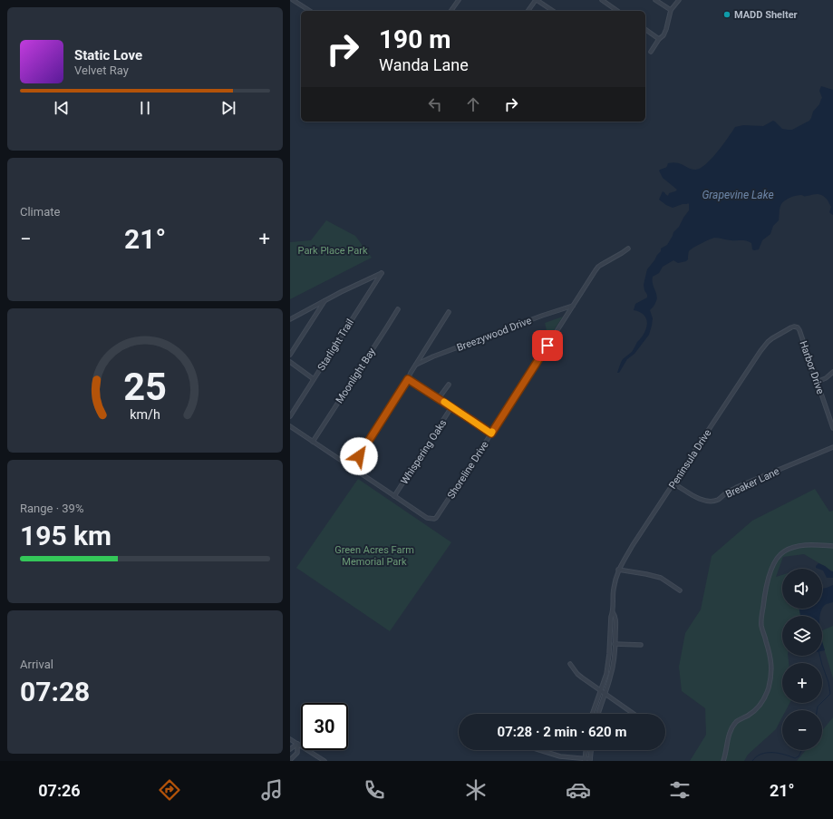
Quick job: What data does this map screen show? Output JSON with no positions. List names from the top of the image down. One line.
{"streets":{"street":["Breezywood Drive","Starlight Trail","Harbor Drive","Moonlight Bay","Whispering Oaks","Peninsula Drive","Shoreline Drive","Breaker Lane"]},"crossings":[["Breezywood Drive","Shoreline Drive"],["Harbor Drive","Peninsula Drive"],["Whispering Oaks","Shoreline Drive"],["Peninsula Drive","Breaker Lane"]],"water":["Grapevine Lake"],"parks":["Park Place Park","Green Acres Farm Memorial Park"],"places":["MADD Shelter"],"page":{"turn":["190 m","Wanda Lane"],"song":["Static Love","Velvet Ray"],"tile":["Climate",["Range · 39%","195 km"],["Arrival","07:28"]],"heat":["−","21°","+"],"map_buttons":["+","−"],"limit":"30","trip":"07:28 · 2 min · 620 m","tabs":["07:26","21°"],"gauge":["25","km/h"]}}
